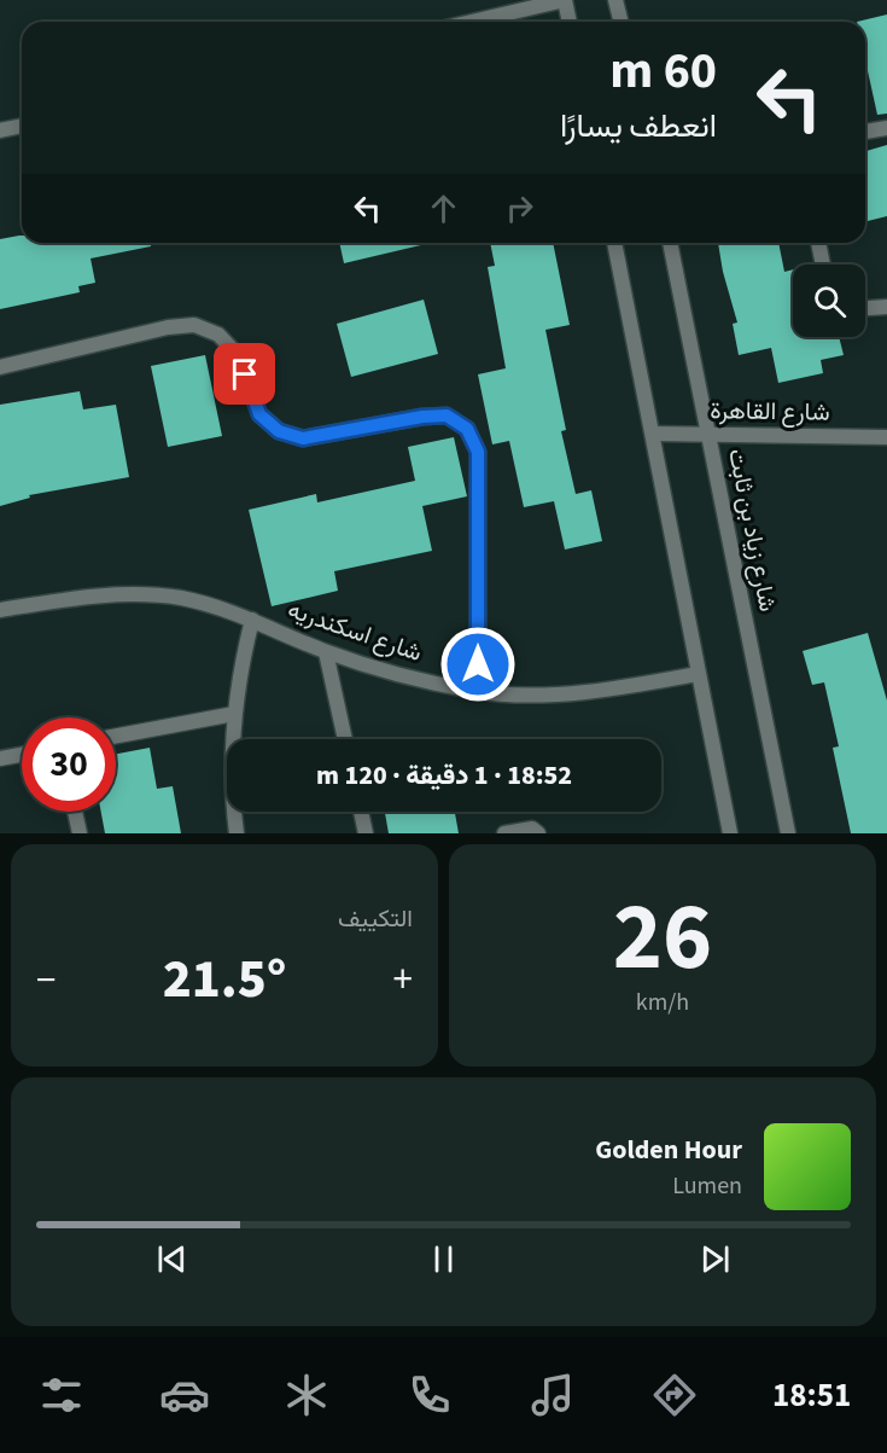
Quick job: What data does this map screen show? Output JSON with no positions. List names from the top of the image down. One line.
{"streets":{"street":["شارع القاهرة","شارع زياد بن ثابت","شارع اسكندريه"]},"crossings":[["شارع القاهرة","شارع زياد بن ثابت"]],"page":{"turn":["60 m","انعطف يسارًا"],"limit":"30","trip":"18:52 · 1 دقيقة · 120 m","tile":[["26","km/h"],"التكييف"],"heat":["−","21.5°","+"],"song":["Golden Hour","Lumen"],"tabs":"18:51"}}
